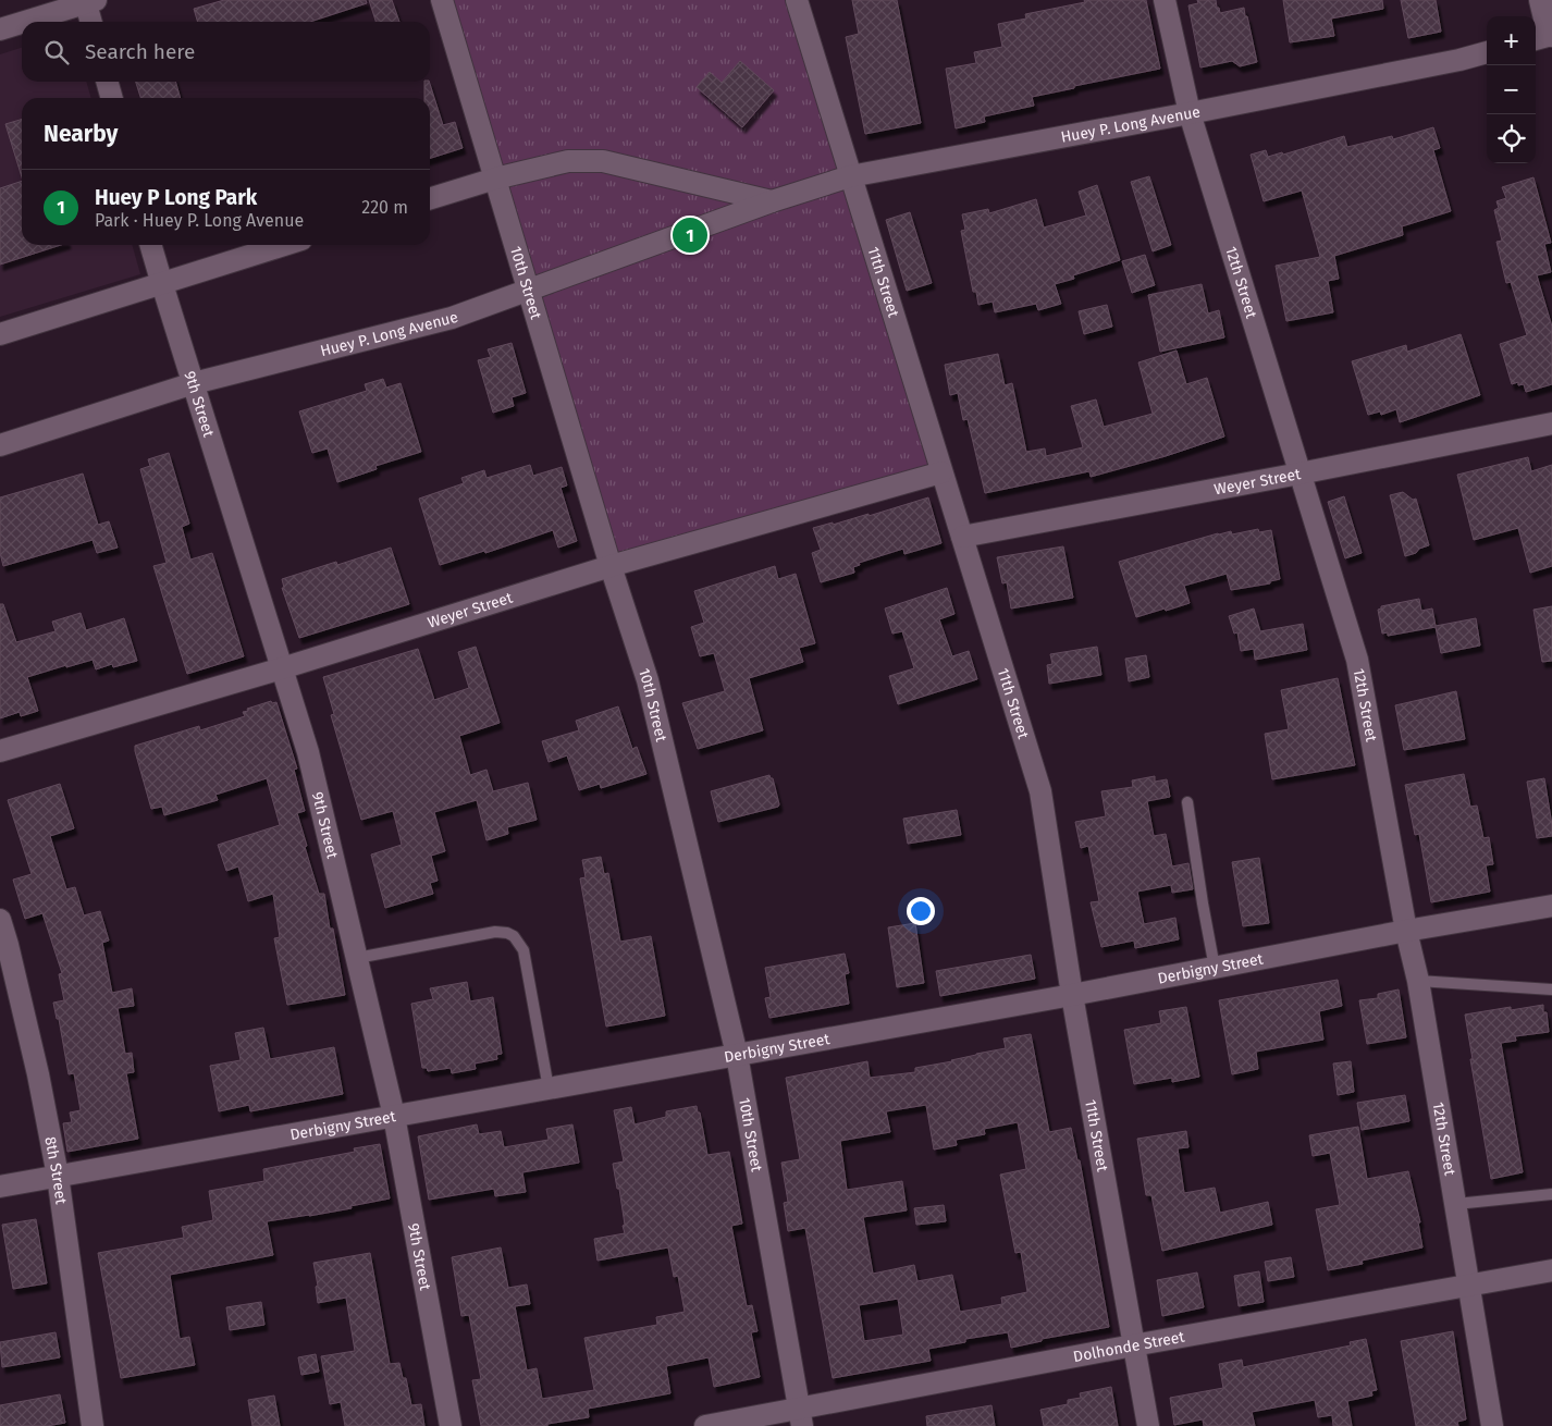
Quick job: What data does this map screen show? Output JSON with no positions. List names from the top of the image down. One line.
{"streets":{"street":["Huey P. Long Avenue","11th Street","12th Street","10th Street","9th Street","Weyer Street","Derbigny Street","8th Street","Dolhonde Street"]},"crossings":[["Huey P. Long Avenue","11th Street"],["Huey P. Long Avenue","12th Street"],["Huey P. Long Avenue","10th Street"],["Huey P. Long Avenue","9th Street"],["11th Street","Weyer Street"],["11th Street","Derbigny Street"],["11th Street","Dolhonde Street"],["12th Street","Weyer Street"],["12th Street","Derbigny Street"],["12th Street","Dolhonde Street"],["10th Street","Weyer Street"],["10th Street","Derbigny Street"],["10th Street","Dolhonde Street"],["9th Street","Weyer Street"],["9th Street","Derbigny Street"],["Derbigny Street","8th Street"]],"page":{"map_buttons":["+","−"],"search":"Search here","heading":"Nearby","list":[{"mark":"1","name":"Huey P Long Park","note":"Park · Huey P. Long Avenue","value":"220 m"}],"pins":"1"}}
